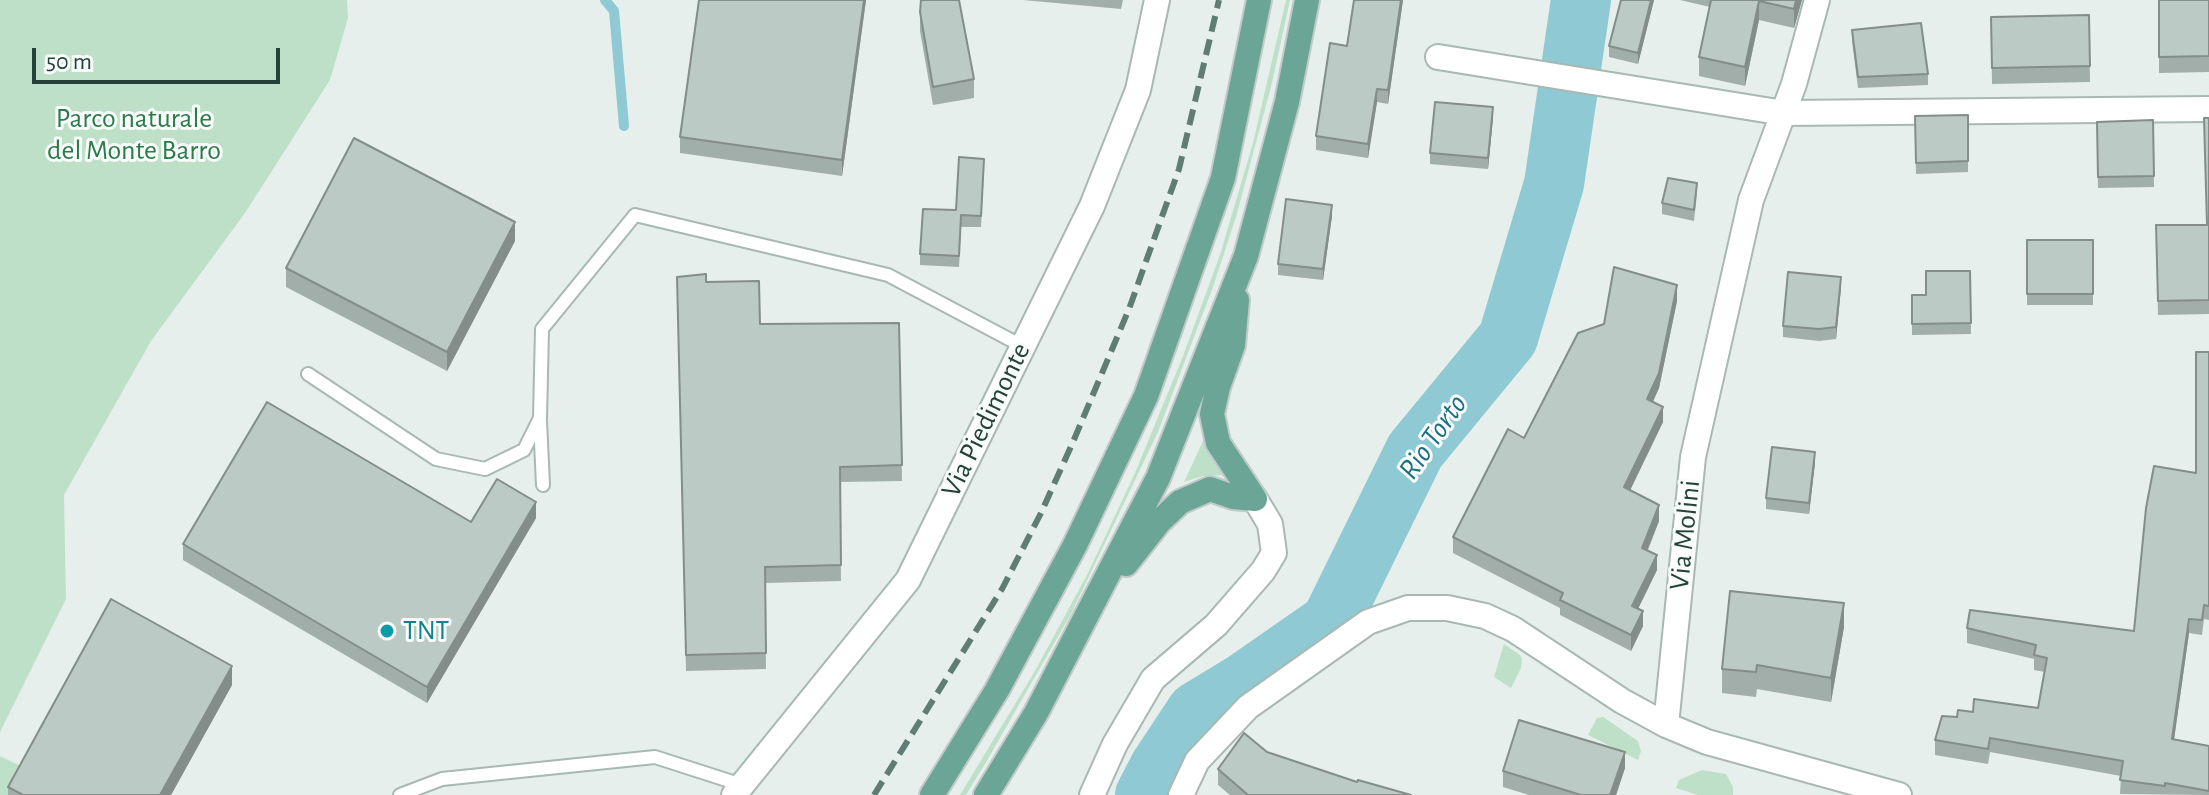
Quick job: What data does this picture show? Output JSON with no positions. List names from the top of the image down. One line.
{"streets":{"street":["Via Piedimonte","Via Molini"]},"water":["Rio Torto"],"parks":["Parco naturale del Monte Barro"],"places":["TNT"],"scale_bar":"50 m"}
